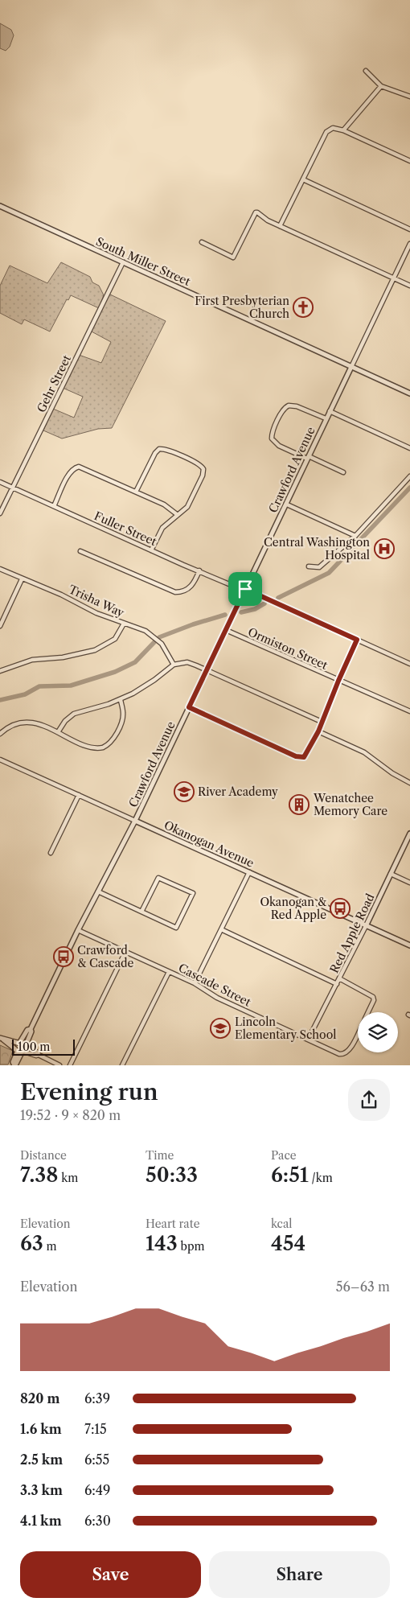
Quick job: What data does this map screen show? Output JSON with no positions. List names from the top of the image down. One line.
{"streets":{"street":["South Miller Street","Gehr Street","Crawford Avenue","Fuller Street","Trisha Way","Ormiston Street","Okanogan Avenue","Red Apple Road","Cascade Street"]},"crossings":[["South Miller Street","Gehr Street"],["South Miller Street","Crawford Avenue"],["Gehr Street","Fuller Street"],["Crawford Avenue","Fuller Street"],["Crawford Avenue","Ormiston Street"],["Crawford Avenue","Okanogan Avenue"],["Crawford Avenue","Cascade Street"],["Okanogan Avenue","Red Apple Road"],["Red Apple Road","Cascade Street"]],"places":{"church":["First Presbyterian Church"],"hospital":["Central Washington Hospital"],"school or university":["River Academy","Lincoln Elementary School"],"building":["Wenatchee Memory Care"],"bus stop":["Okanogan & Red Apple","Crawford & Cascade"]},"scale_bar":"100 m","page":{"scale":"100 m","heading":["Evening run","19:52 · 9 × 820 m"],"stats":[["Distance","7.38 km"],["Time","50:33"],["Pace","6:51 /km"],["Elevation","63 m"],["Heart rate","143 bpm"],["kcal","454"]],"chart":["Elevation","56–63 m"],"list":[{"name":"820 m","note":"6:39"},{"name":"1.6 km","note":"7:15"},{"name":"2.5 km","note":"6:55"},{"name":"3.3 km","note":"6:49"},{"name":"4.1 km","note":"6:30"}],"buttons":["Save","Share"]}}
